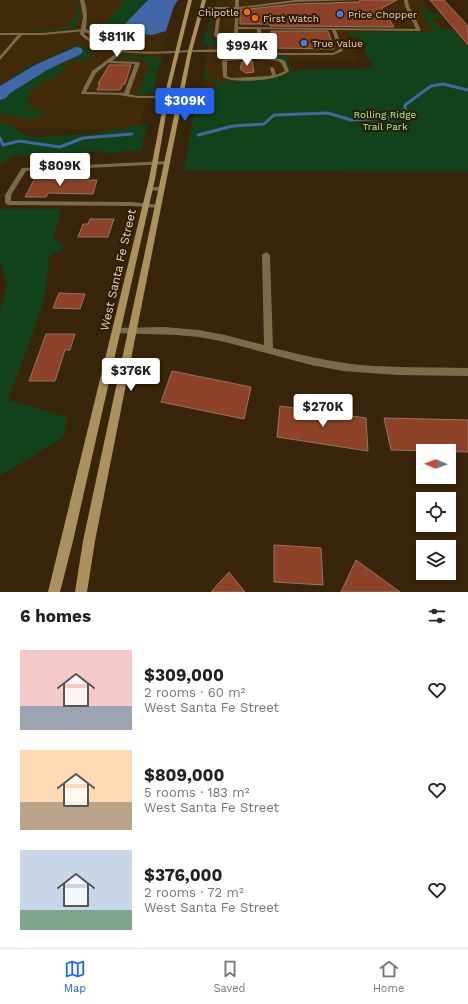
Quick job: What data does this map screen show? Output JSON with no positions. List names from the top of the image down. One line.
{"streets":{"street":["West Santa Fe Street"]},"parks":["Rolling Ridge Trail Park"],"places":["Chipotle","Price Chopper","First Watch","True Value"],"north":"left","page":{"price":["$811K","$994K","$309K","$809K","$376K","$270K"],"heading":"6 homes","list":[{"name":"$309,000","note":"2 rooms · 60 m² · West Santa Fe Street"},{"name":"$809,000","note":"5 rooms · 183 m² · West Santa Fe Street"},{"name":"$376,000","note":"2 rooms · 72 m² · West Santa Fe Street"}],"tabs":["Map","Saved","Home"]}}
